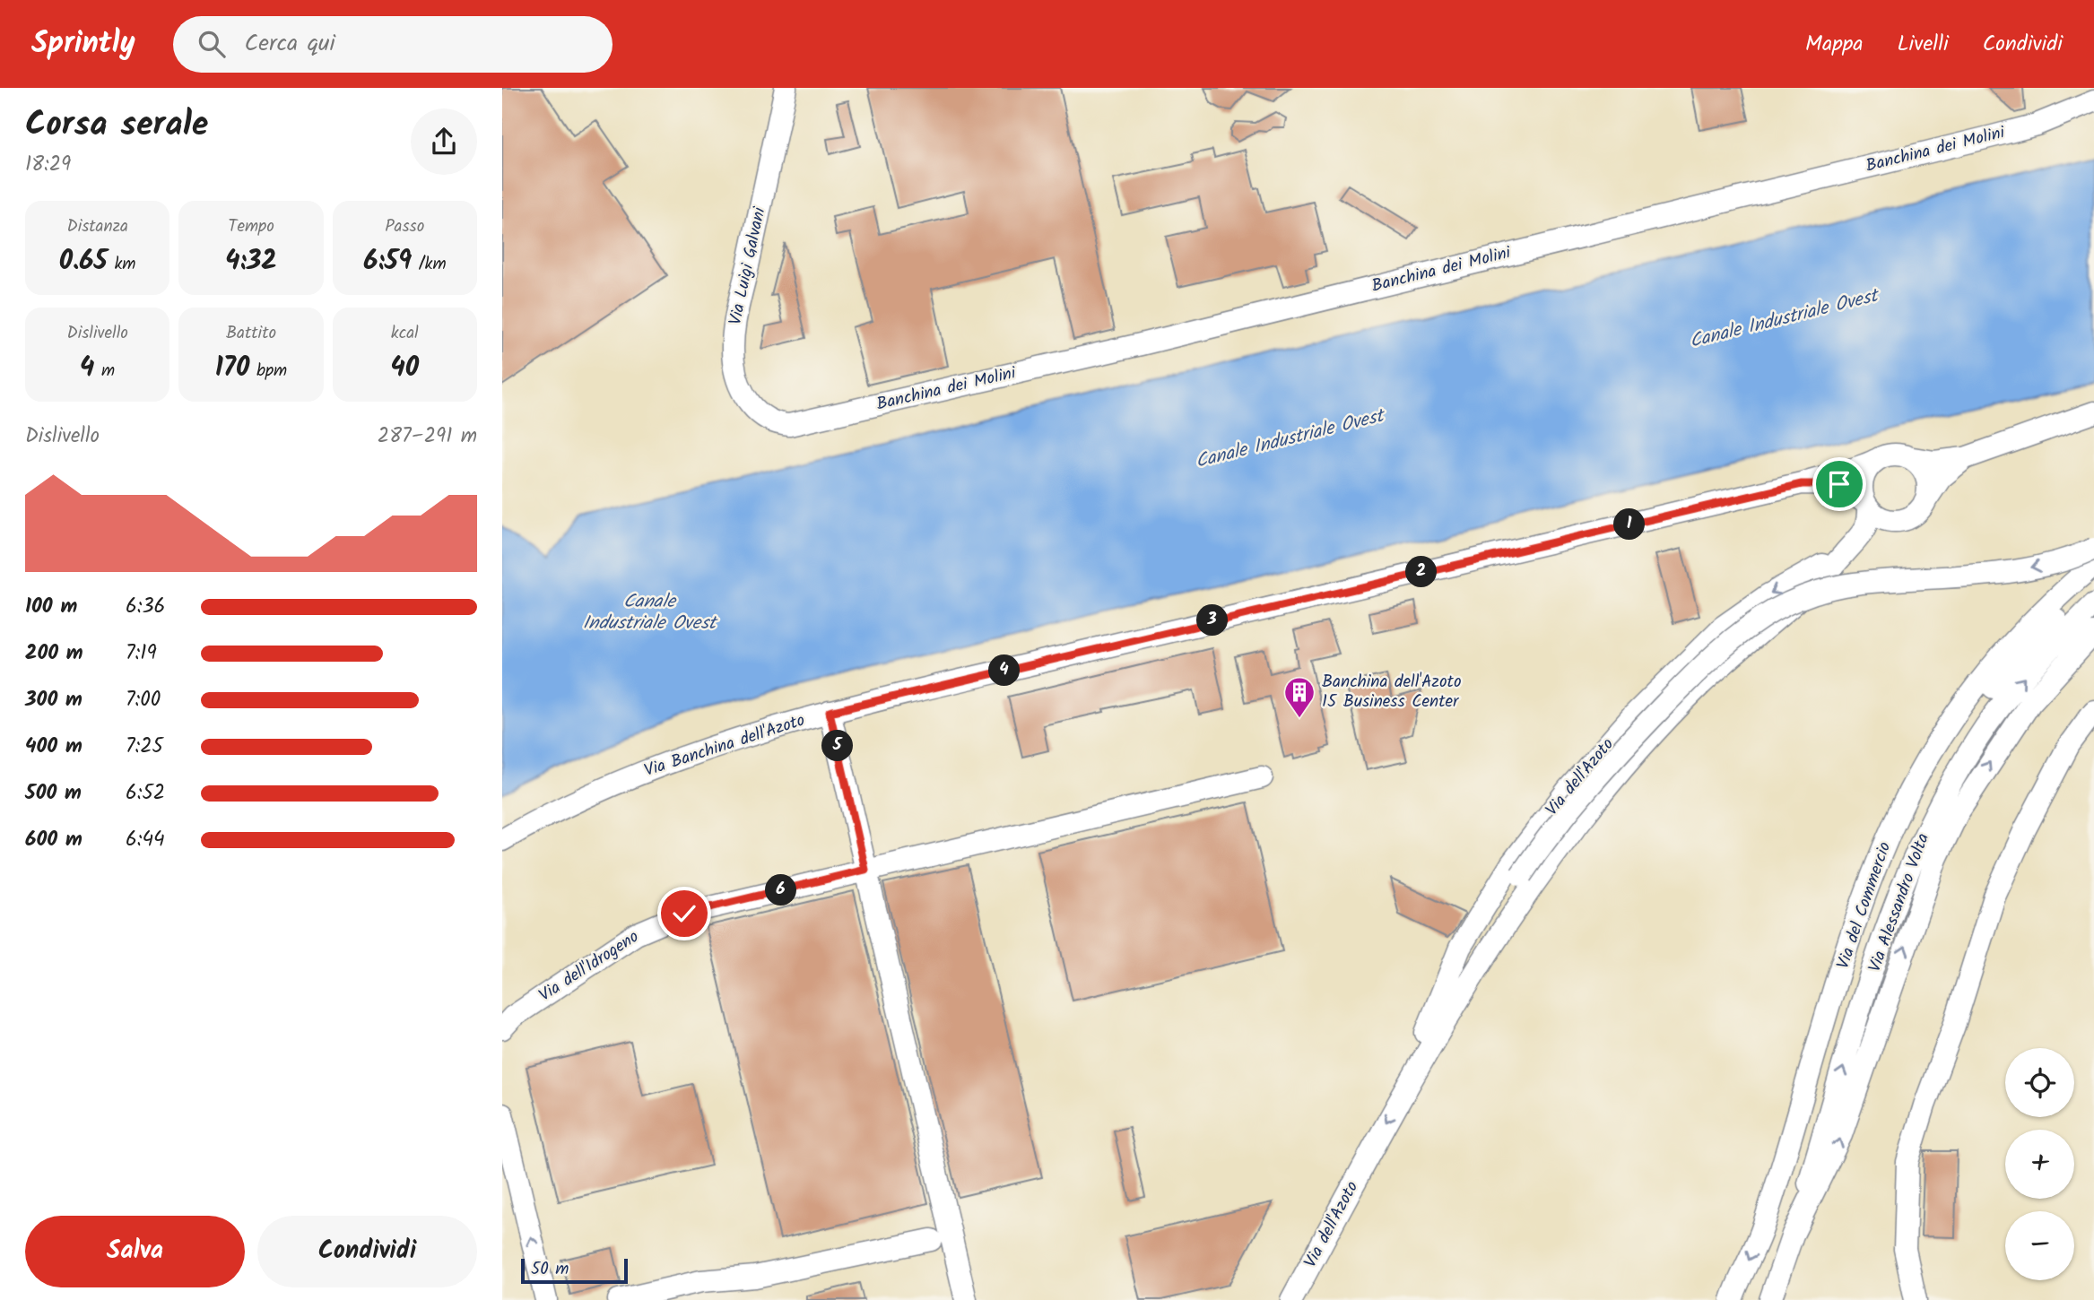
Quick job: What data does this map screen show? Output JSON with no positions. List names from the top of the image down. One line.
{"streets":{"street":["Banchina dei Molini","Via Luigi Galvani","Via Banchina dell'Azoto","Via dell'Azoto","Via Alessandro Volta","Via del Commercio","Via dell'Idrogeno"]},"crossings":[["Banchina dei Molini","Via Luigi Galvani"]],"water":["Canale Industriale Ovest"],"places":{"building":["Banchina dell'Azoto 15 Business Center"]},"scale_bar":"50 m","page":{"header":"Sprintly","search":"Cerca qui","nav":["Mappa","Livelli","Condividi"],"heading":["Corsa serale","18:29"],"stats":[["Distanza","0.65 km"],["Tempo","4:32"],["Passo","6:59 /km"],["Dislivello","4 m"],["Battito","170 bpm"],["kcal","40"]],"chart":["Dislivello","287–291 m"],"pins":["1","2","3","4","5","6"],"list":[{"name":"100 m","note":"6:36"},{"name":"200 m","note":"7:19"},{"name":"300 m","note":"7:00"},{"name":"400 m","note":"7:25"},{"name":"500 m","note":"6:52"},{"name":"600 m","note":"6:44"}],"map_buttons":["+","−"],"buttons":["Salva","Condividi"],"scale":"50 m"}}
